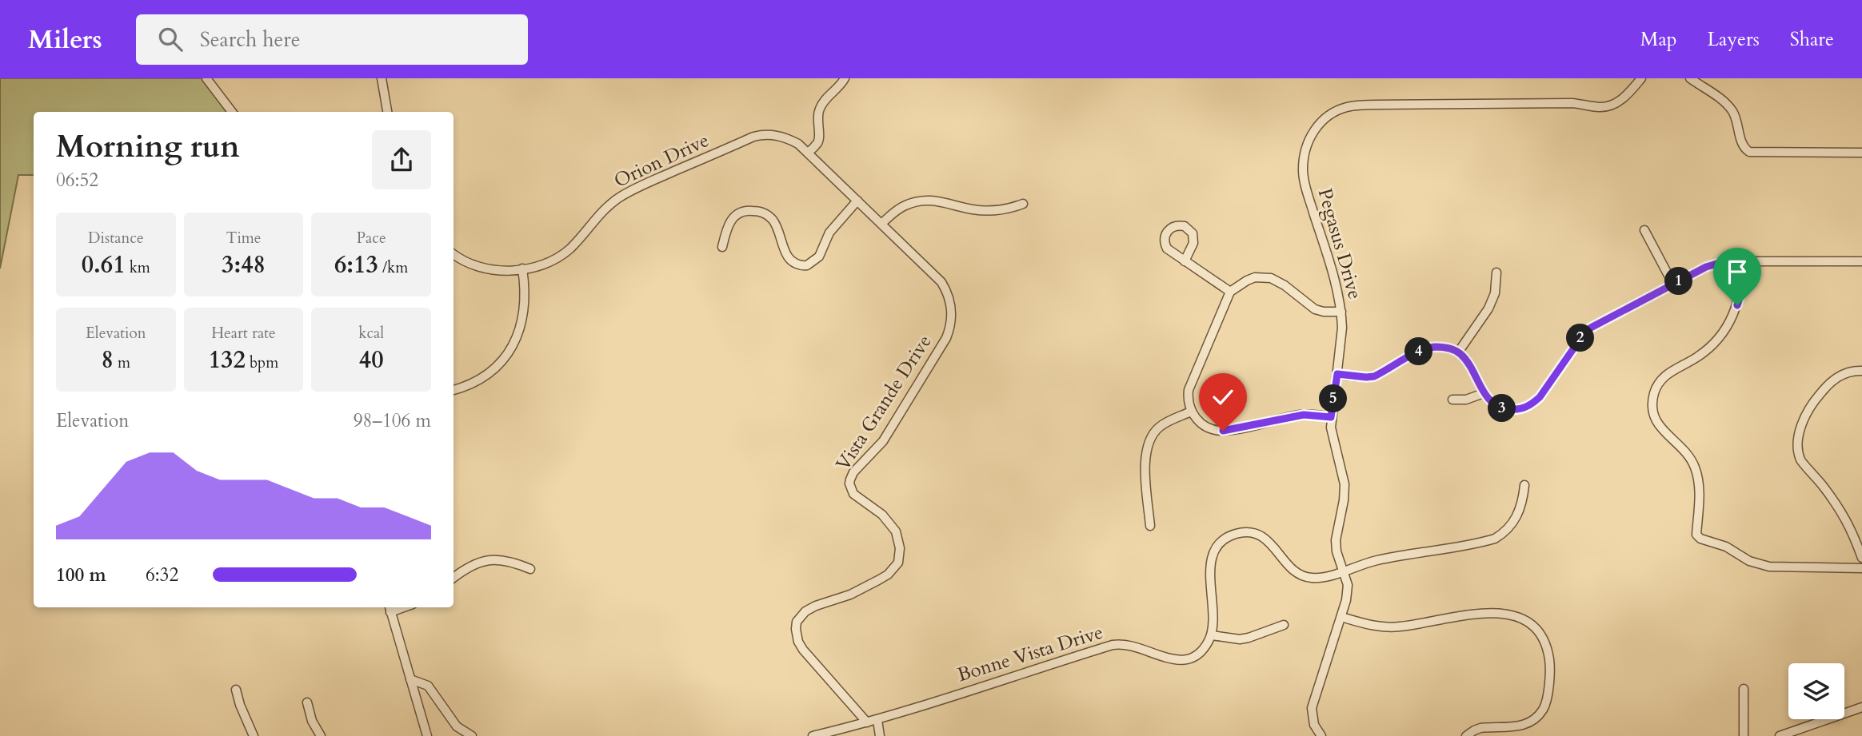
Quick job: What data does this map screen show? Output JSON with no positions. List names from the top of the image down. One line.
{"streets":{"street":["Orion Drive","Pegasus Drive","Vista Grande Drive","Bonne Vista Drive"]},"crossings":[["Orion Drive","Vista Grande Drive"],["Vista Grande Drive","Bonne Vista Drive"]],"page":{"header":"Milers","search":"Search here","nav":["Map","Layers","Share"],"heading":["Morning run","06:52"],"stats":[["Distance","0.61 km"],["Time","3:48"],["Pace","6:13 /km"],["Elevation","8 m"],["Heart rate","132 bpm"],["kcal","40"]],"pins":["1","2","4","5","3"],"chart":["Elevation","98–106 m"],"list":[{"name":"100 m","note":"6:32"}]}}
